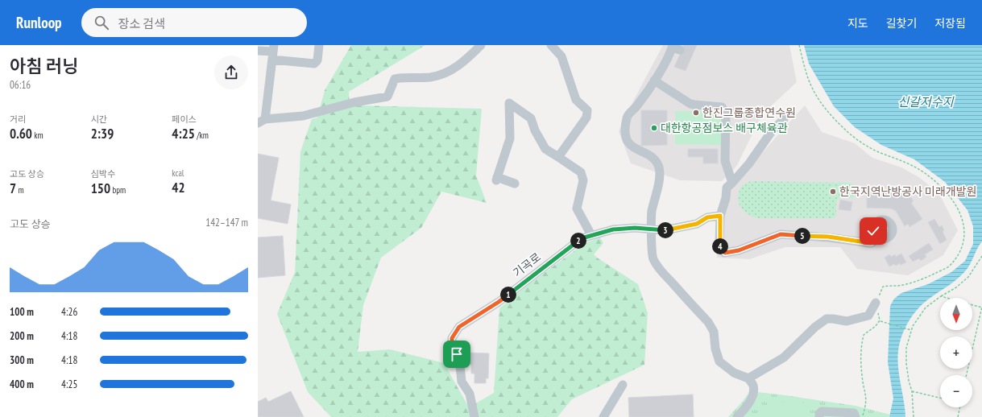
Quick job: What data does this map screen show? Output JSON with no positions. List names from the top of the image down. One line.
{"streets":{"street":["기곡로"]},"water":["신갈저수지"],"places":["한진그룹종합연수원","대한항공점보스 배구체육관","한국지역난방공사 미래개발원"],"north":"bottom","page":{"header":"Runloop","search":"장소 검색","nav":["지도","길찾기","저장됨"],"heading":["아침 러닝","06:16"],"stats":[["거리","0.60 km"],["시간","2:39"],["페이스","4:25 /km"],["고도 상승","7 m"],["심박수","150 bpm"],["kcal","42"]],"chart":["고도 상승","142–147 m"],"pins":["3","5","2","4","1"],"map_buttons":["+","−"],"list":[{"name":"100 m","note":"4:26"},{"name":"200 m","note":"4:18"},{"name":"300 m","note":"4:18"},{"name":"400 m","note":"4:25"}]}}
